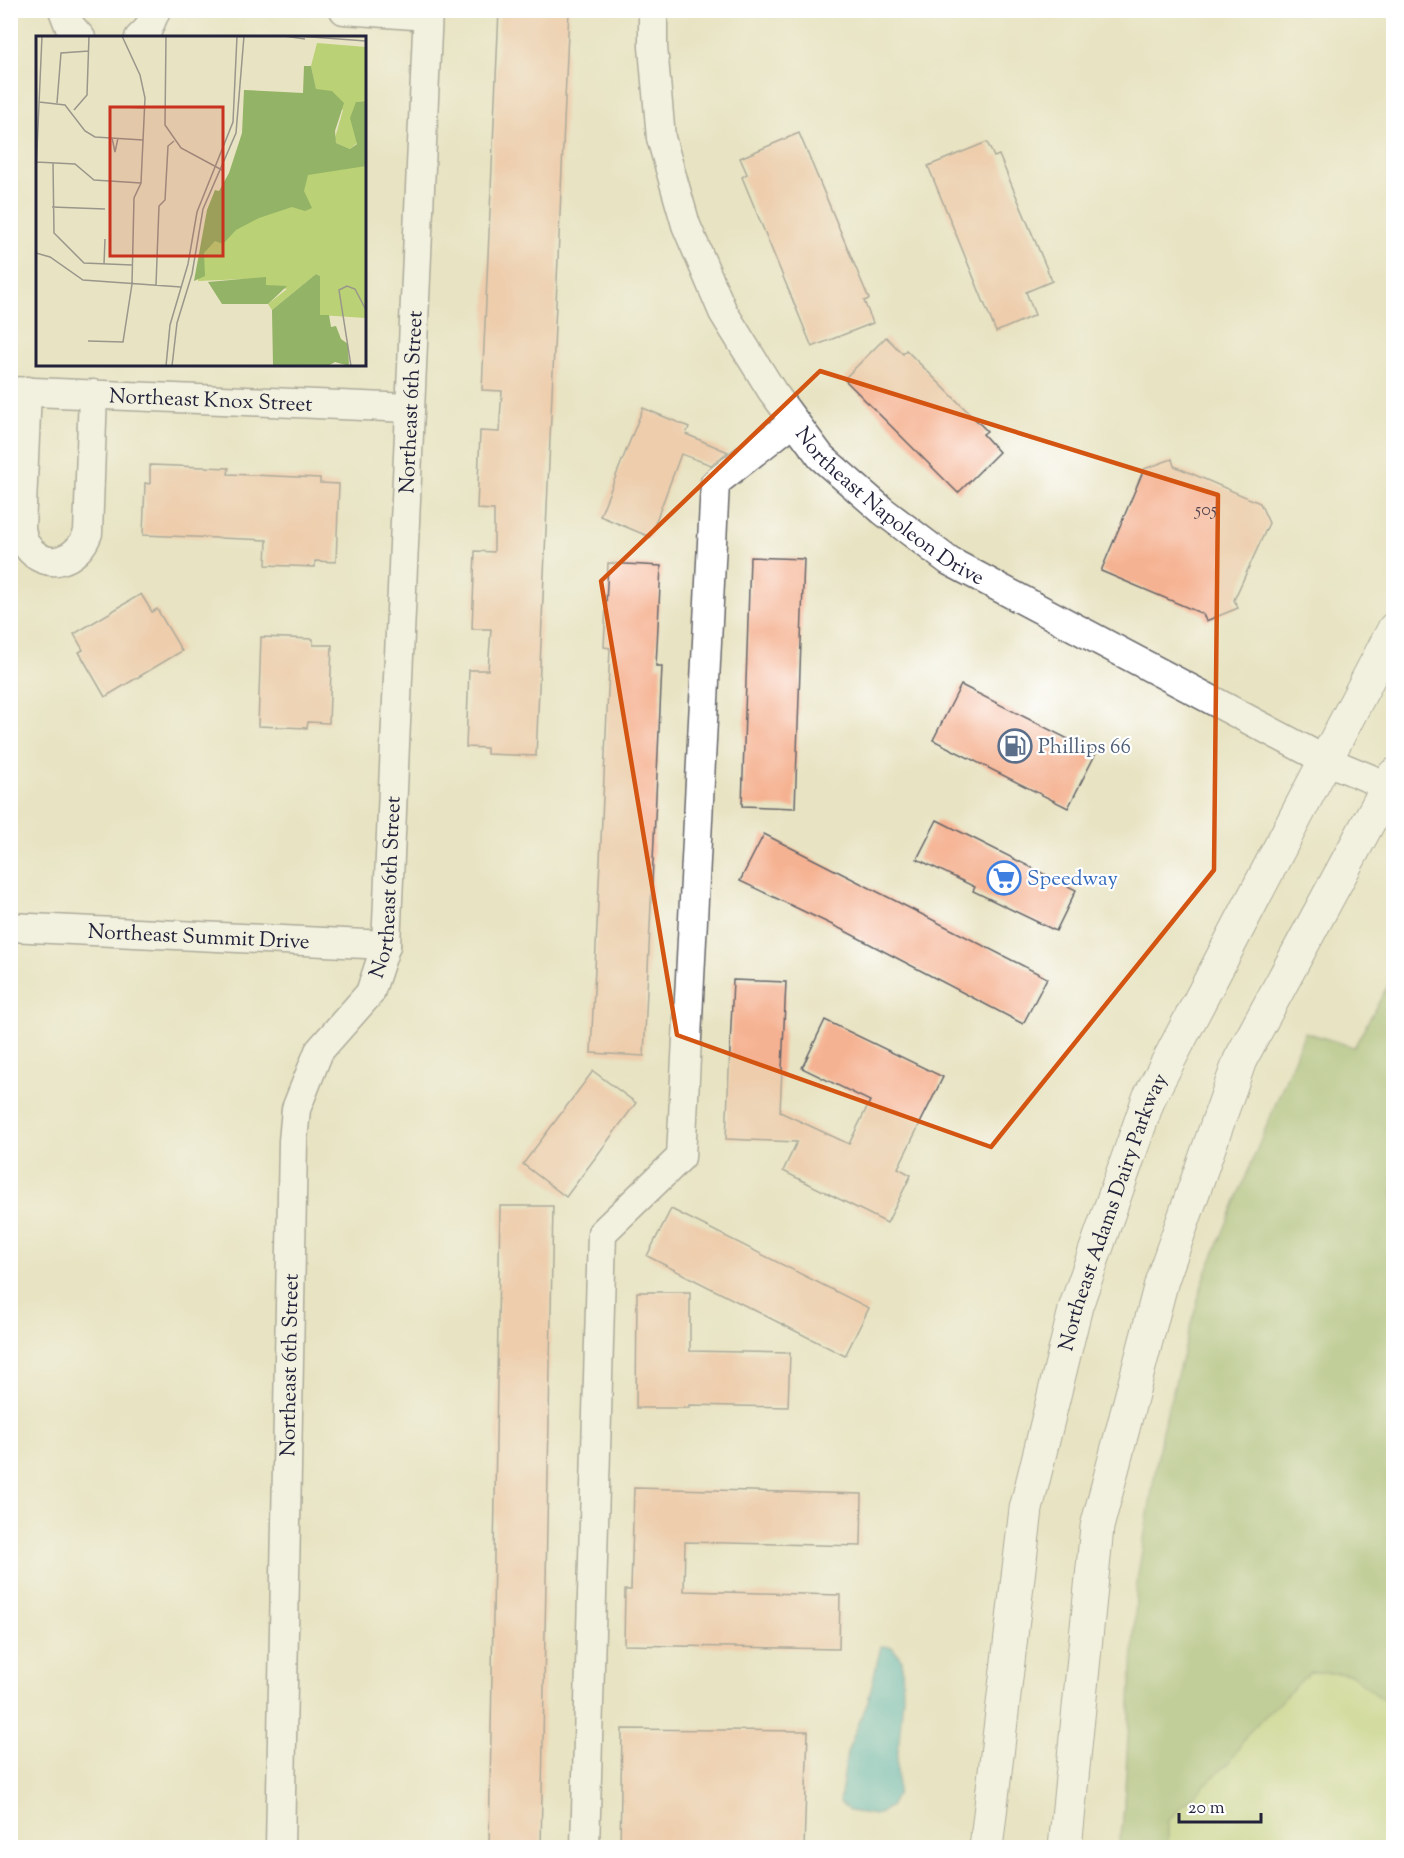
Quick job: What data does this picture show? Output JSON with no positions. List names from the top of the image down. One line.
{"streets":{"main road":["Northeast Adams Dairy Parkway"],"street":["Northeast Knox Street","Northeast 6th Street","Northeast Napoleon Drive","Northeast Summit Drive"]},"crossings":[["Northeast Knox Street","Northeast 6th Street"],["Northeast 6th Street","Northeast Summit Drive"],["Northeast Napoleon Drive","Northeast Adams Dairy Parkway"]],"places":{"fuel station":["Phillips 66"],"supermarket":["Speedway"]},"house_numbers":["505"],"scale_bar":"20 m"}
